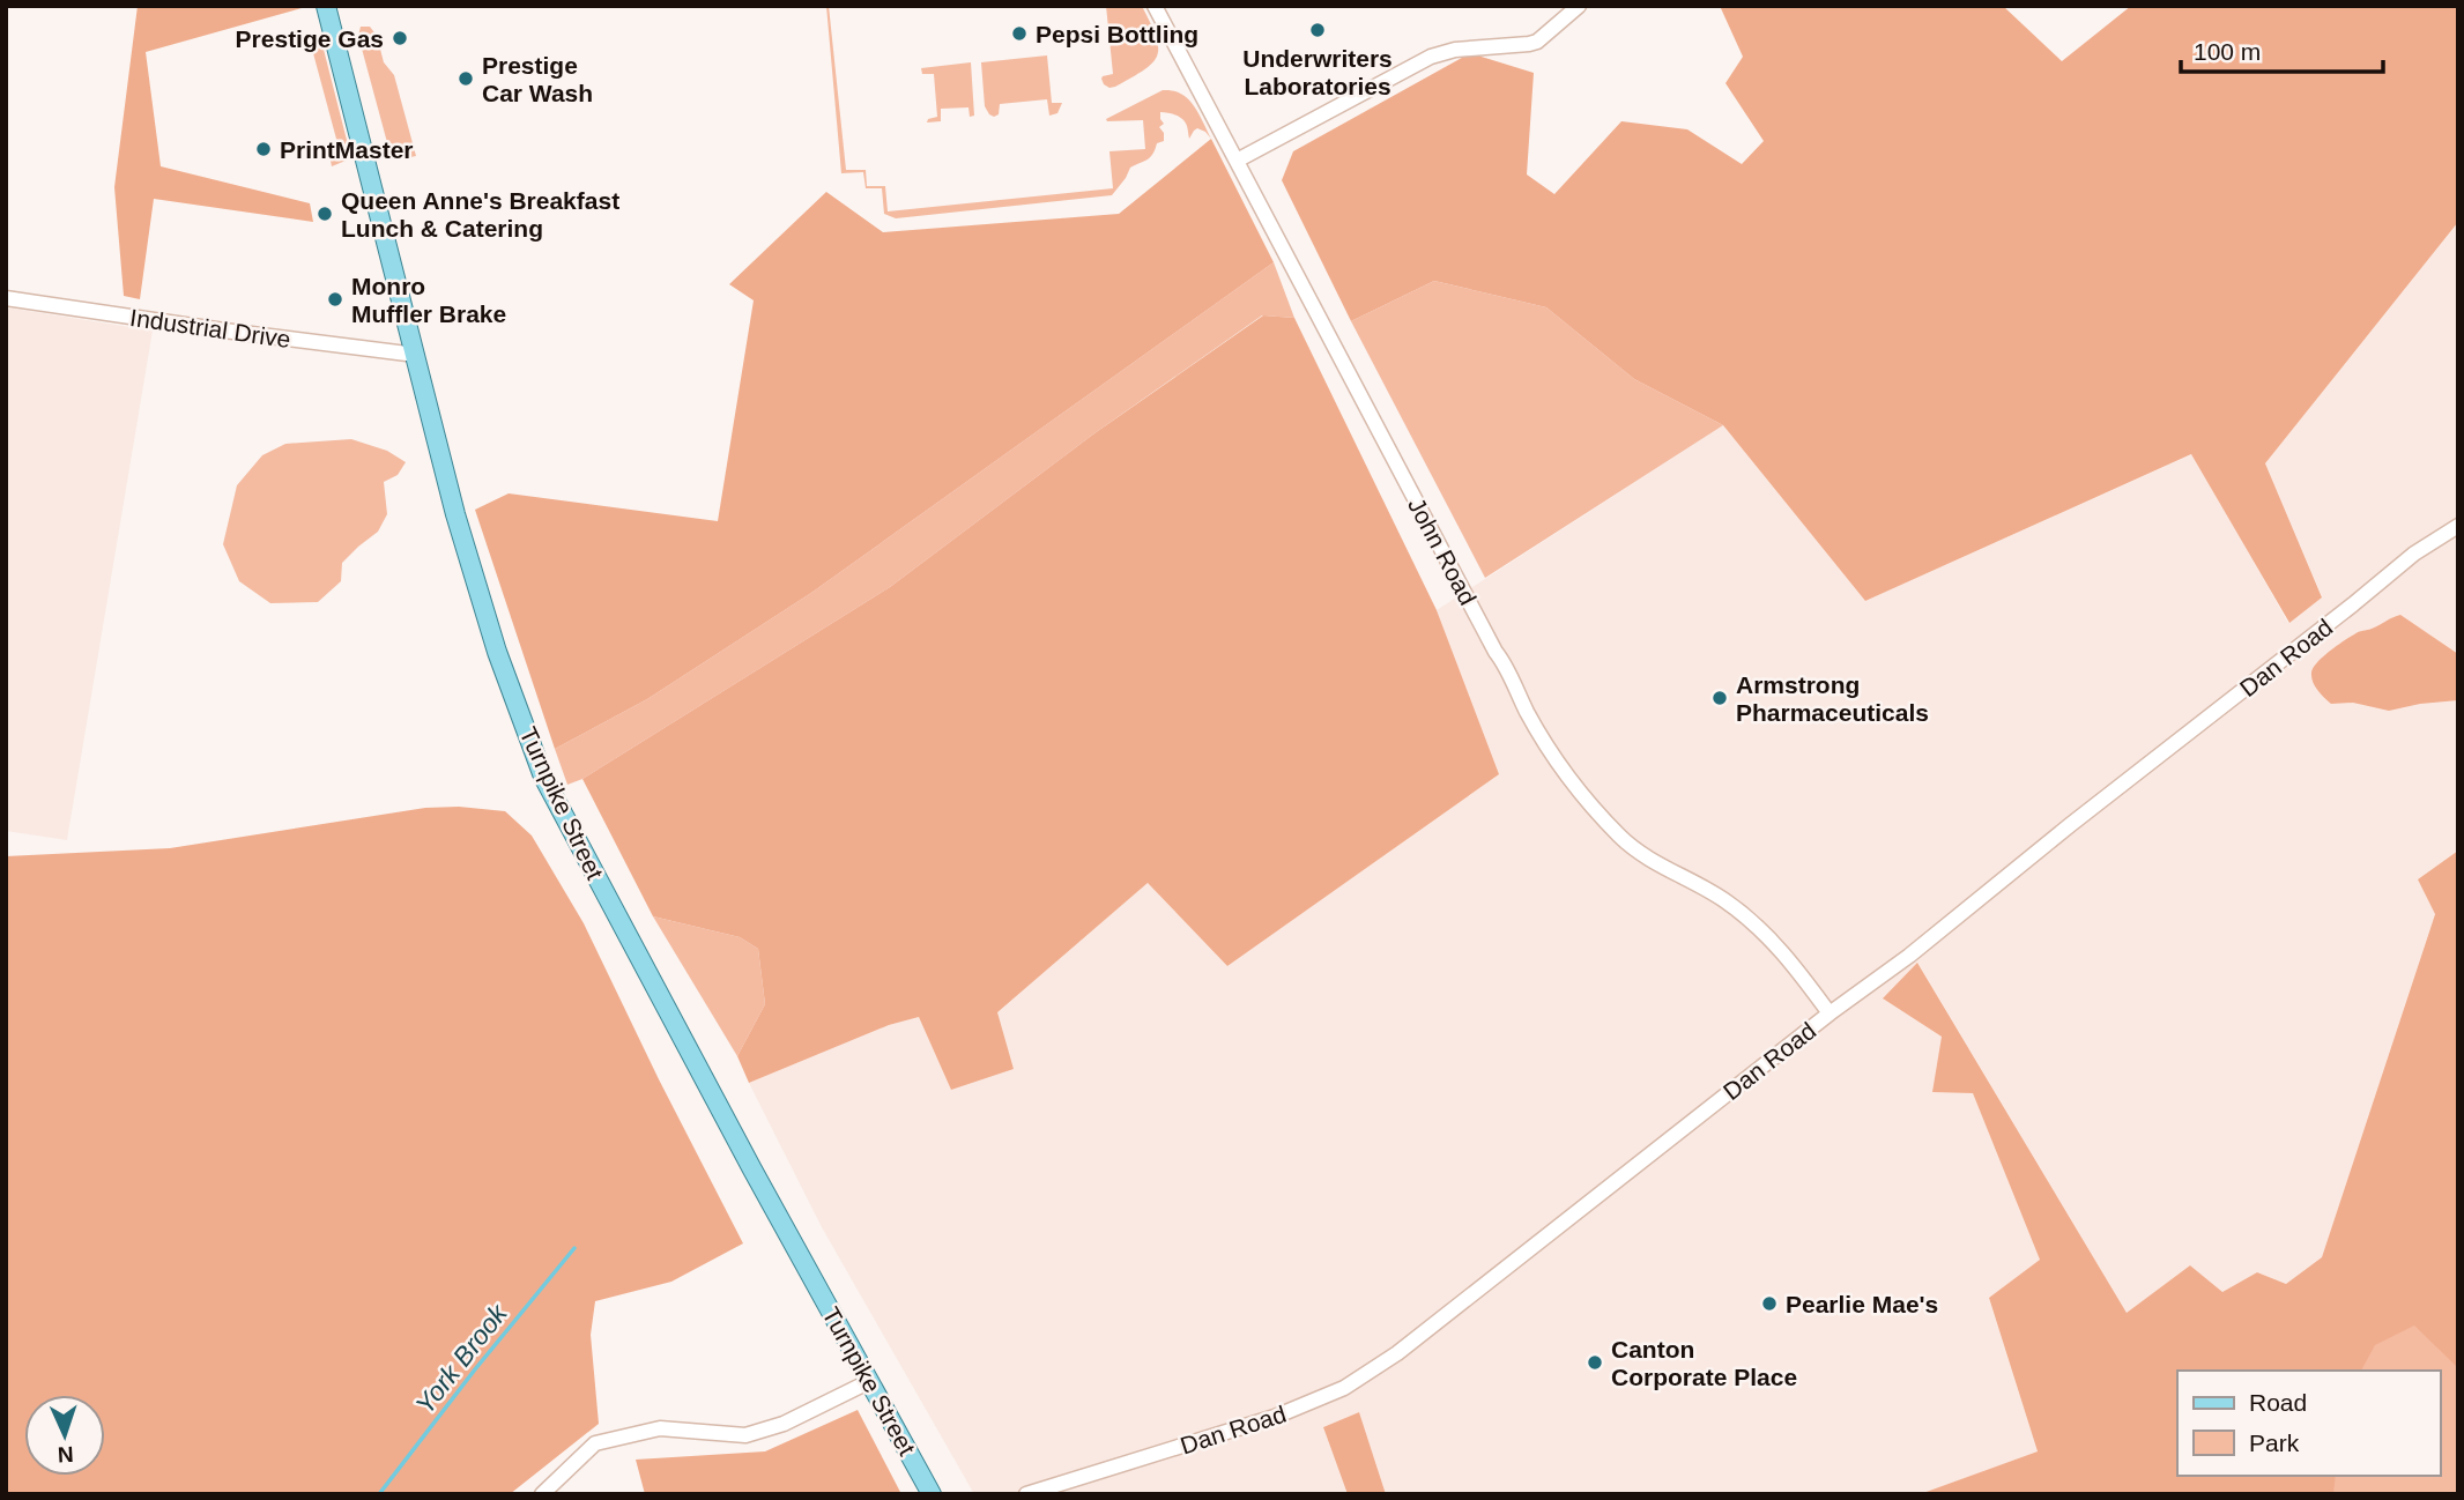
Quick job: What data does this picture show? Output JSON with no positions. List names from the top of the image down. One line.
{"streets":{"main road":["Turnpike Street"],"street":["Industrial Drive","John Road","Dan Road"]},"crossings":[["Industrial Drive","Turnpike Street"],["John Road","Dan Road"]],"water":["York Brook"],"places":["Underwriters Laboratories","Pepsi Bottling","Prestige Gas","Prestige Car Wash","PrintMaster","Queen Anne's Breakfast Lunch & Catering","Monro Muffler Brake","Armstrong Pharmaceuticals","Pearlie Mae's","Canton Corporate Place"],"legend":["Road","Park"],"scale_bar":"100 m","north":"bottom"}
